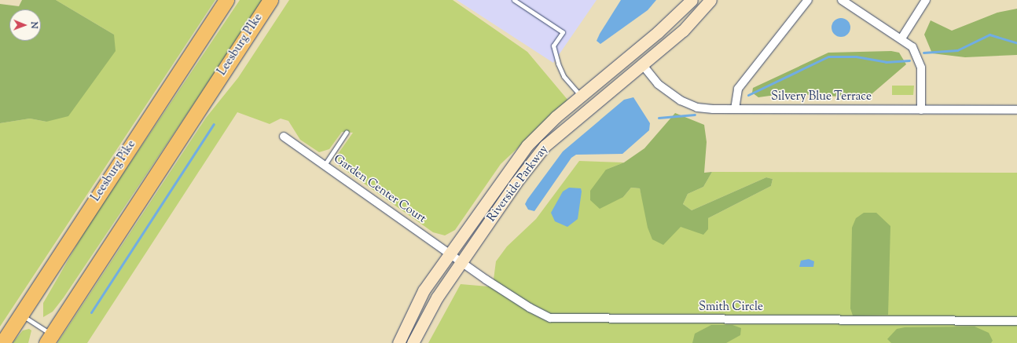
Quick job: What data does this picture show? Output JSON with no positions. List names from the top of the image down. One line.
{"streets":{"highway":["Leesburg PIke","Leesburg Pike"],"main road":["Riverside Parkway"],"street":["Silvery Blue Terrace","Garden Center Court","Smith Circle"]},"crossings":[["Leesburg PIke","Leesburg Pike"],["Silvery Blue Terrace","Riverside Parkway"],["Riverside Parkway","Garden Center Court"],["Riverside Parkway","Smith Circle"],["Garden Center Court","Smith Circle"]],"north":"right"}
